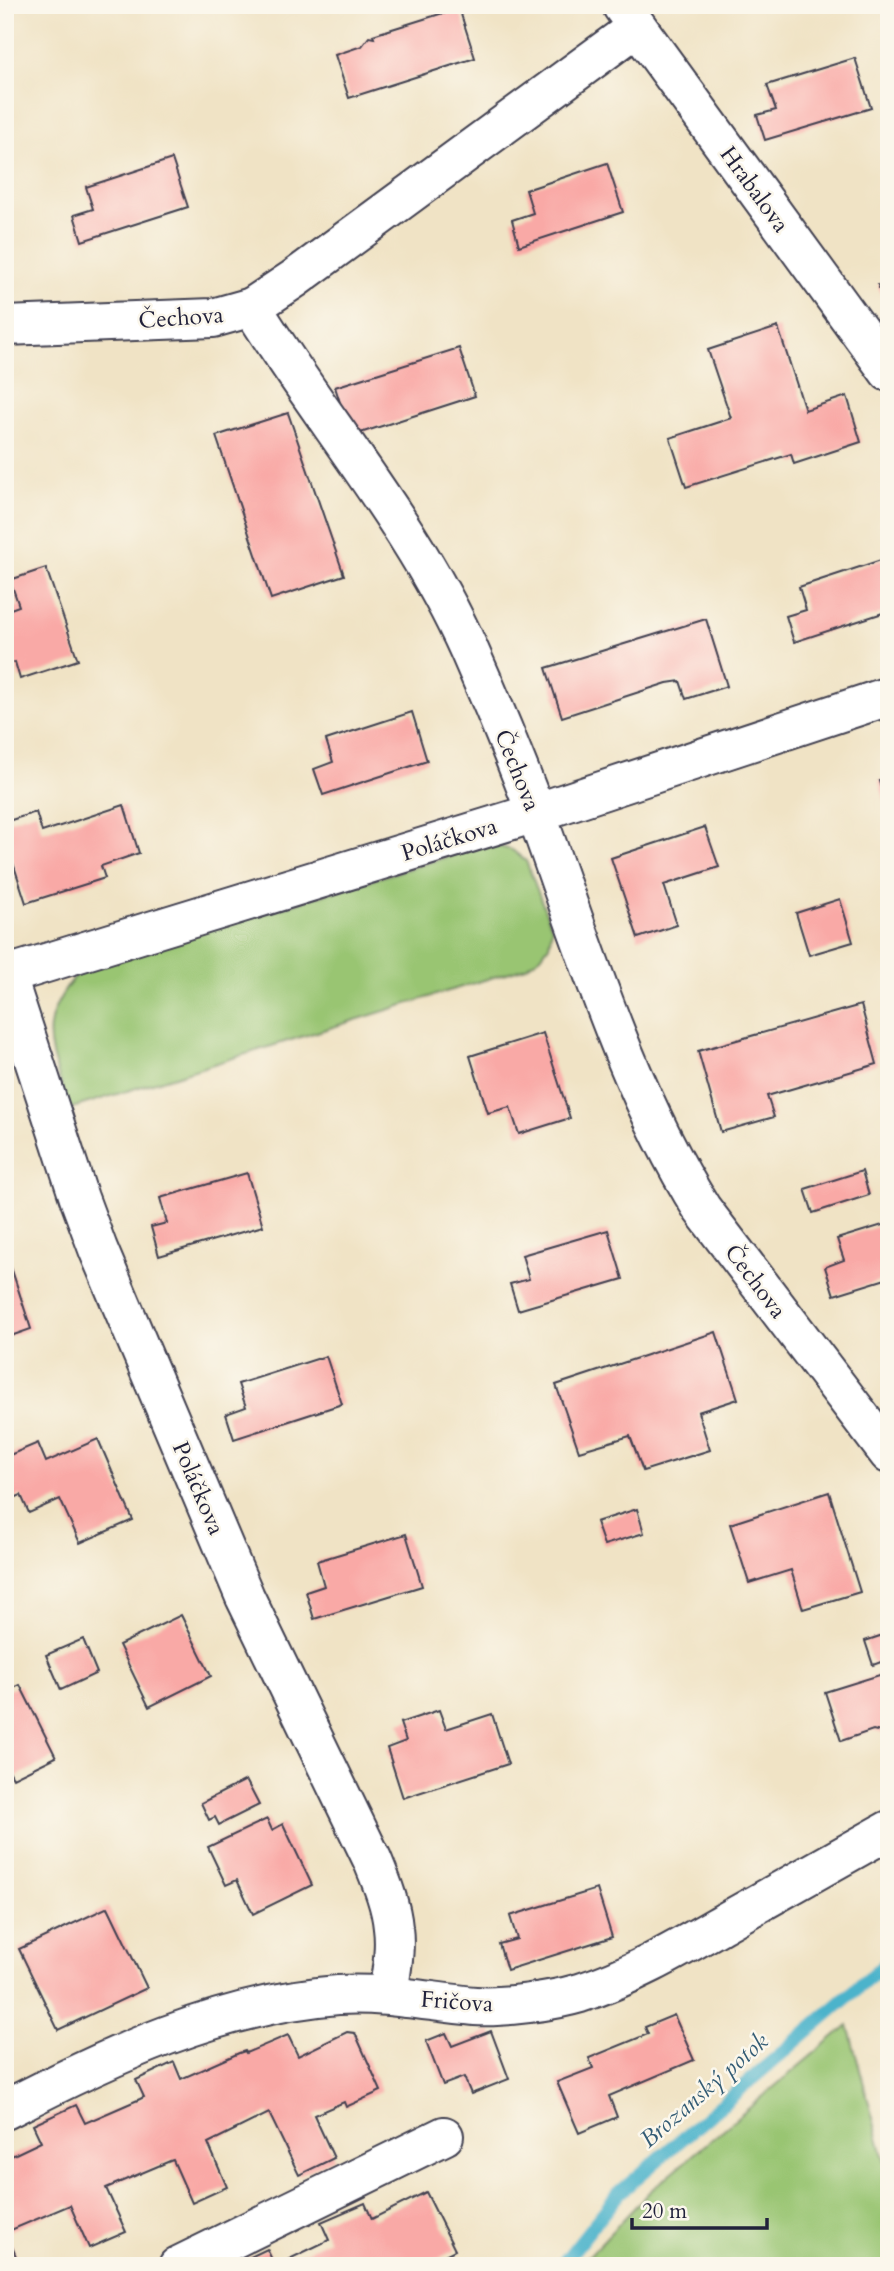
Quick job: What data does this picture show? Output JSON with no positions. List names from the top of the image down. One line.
{"streets":{"street":["Hrabalova","Čechova","Poláčkova","Fričova"]},"crossings":[["Čechova","Poláčkova"],["Poláčkova","Fričova"]],"water":["Brozanský potok"],"scale_bar":"20 m"}
